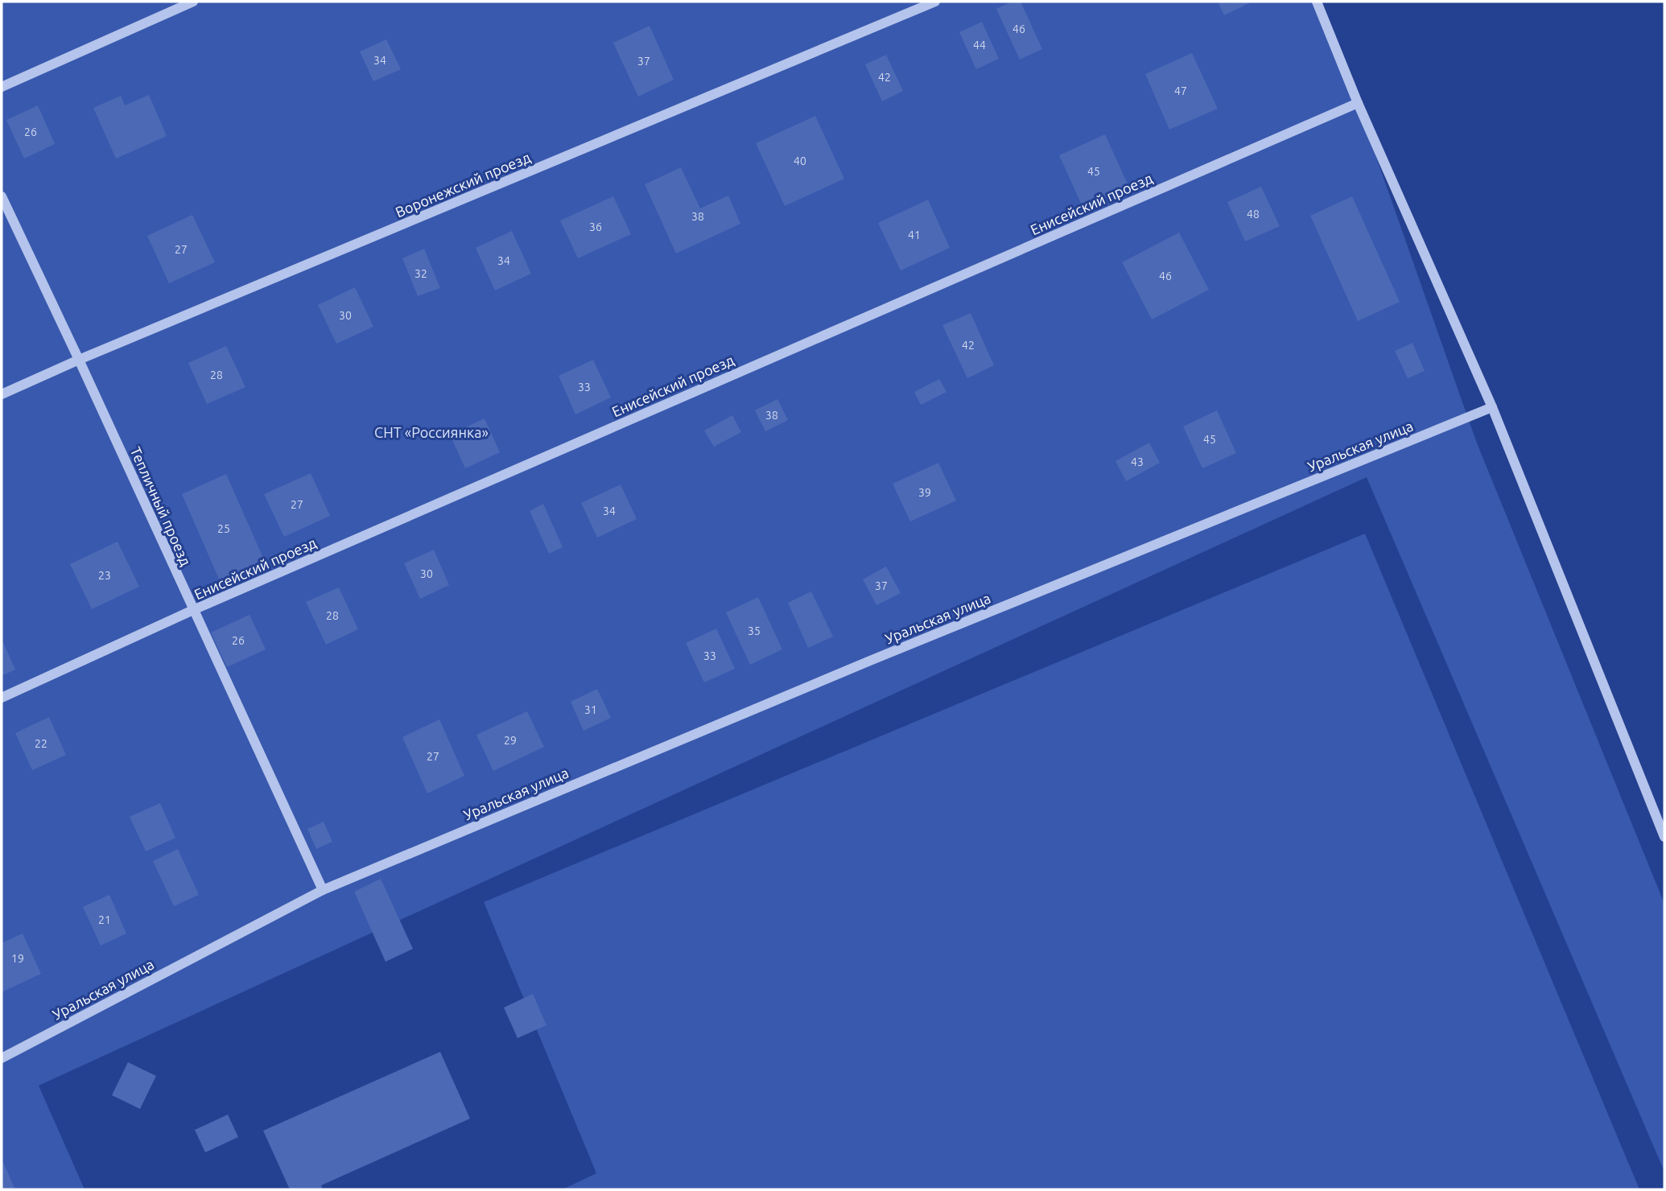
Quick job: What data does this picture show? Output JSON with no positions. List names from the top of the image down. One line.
{"streets":{"lane":["Воронежский проезд","Енисейский проезд","Уральская улица","Тепличный проезд"]},"crossings":[["Воронежский проезд","Тепличный проезд"],["Енисейский проезд","Тепличный проезд"],["Уральская улица","Тепличный проезд"]],"parks":["СНТ «Россиянка»"],"house_numbers":["46","44","34","37","42","47","26","40","45","48","38","36","41","27","34","32","46","30","42","28","33","38","45","43","39","27","34","25","30","23","37","28","35","26","33","31","29","22","27","21","19"]}
